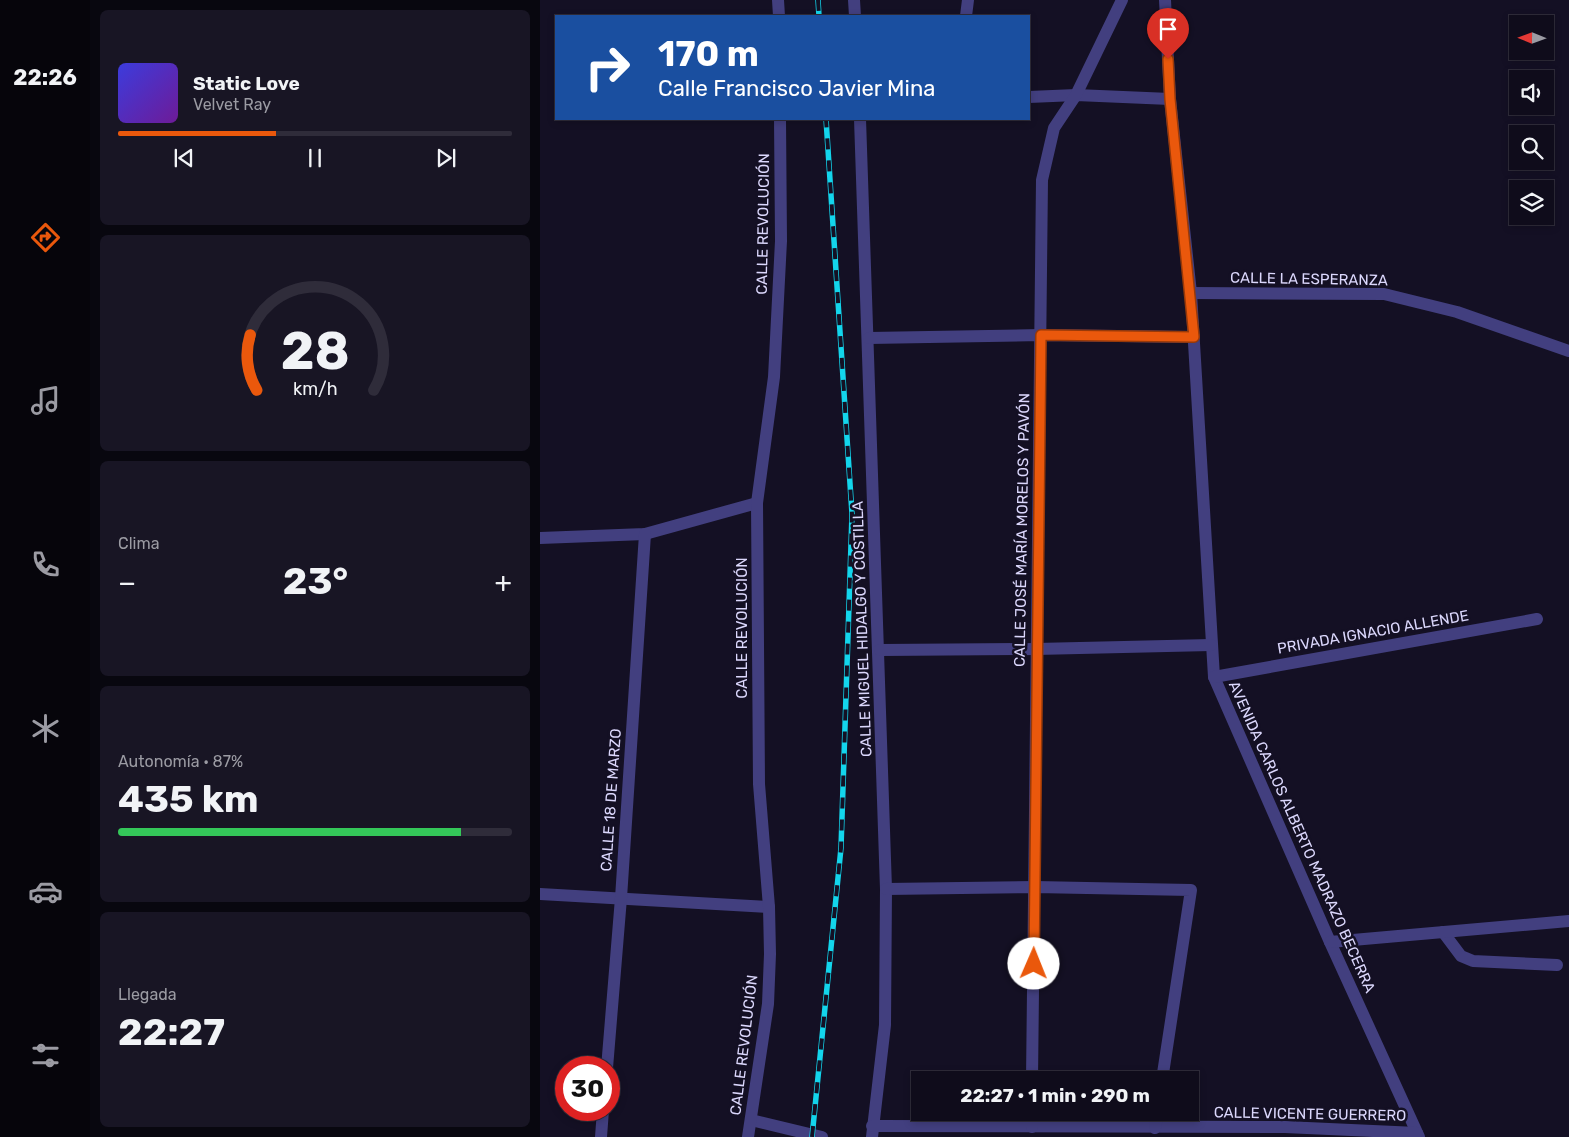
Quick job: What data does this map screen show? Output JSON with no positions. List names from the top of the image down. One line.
{"streets":{"street":["CALLE REVOLUCIÓN","CALLE LA ESPERANZA","CALLE JOSÉ MARÍA MORELOS Y PAVÓN","CALLE MIGUEL HIDALGO Y COSTILLA","PRIVADA IGNACIO ALLENDE","CALLE 18 DE MARZO","AVENIDA CARLOS ALBERTO MADRAZO BECERRA","CALLE VICENTE GUERRERO"]},"crossings":[["CALLE LA ESPERANZA","AVENIDA CARLOS ALBERTO MADRAZO BECERRA"],["CALLE MIGUEL HIDALGO Y COSTILLA","CALLE VICENTE GUERRERO"],["PRIVADA IGNACIO ALLENDE","AVENIDA CARLOS ALBERTO MADRAZO BECERRA"],["AVENIDA CARLOS ALBERTO MADRAZO BECERRA","CALLE VICENTE GUERRERO"]],"north":"left","page":{"tabs":"22:26","turn":["170 m","Calle Francisco Javier Mina"],"song":["Static Love","Velvet Ray"],"tile":["Clima",["Autonomía · 87%","435 km"],["Llegada","22:27"]],"heat":["−","23°","+"],"limit":"30","trip":"22:27 · 1 min · 290 m","gauge":["28","km/h"]}}
